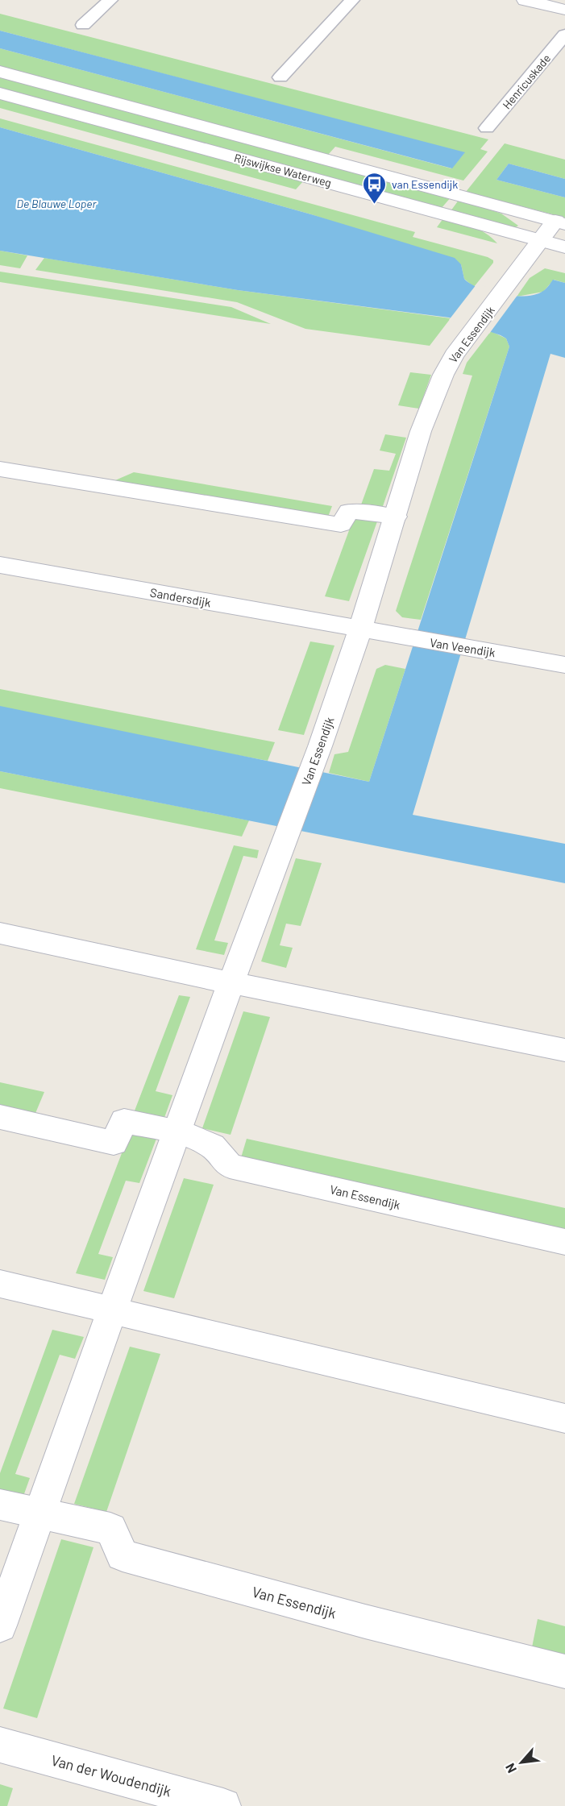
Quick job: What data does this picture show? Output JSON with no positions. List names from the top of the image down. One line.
{"streets":{"street":["Rijswijkse Waterweg","Van Essendijk","Sandersdijk","Van Veendijk","Van der Woudendijk"],"lane":["Henricuskade"]},"crossings":[["Rijswijkse Waterweg","Van Essendijk"],["Van Essendijk","Sandersdijk"],["Van Essendijk","Van Veendijk"],["Sandersdijk","Van Veendijk"]],"water":["De Blauwe Loper"],"places":{"bus stop":["van Essendijk"]},"north":"bottom left"}
